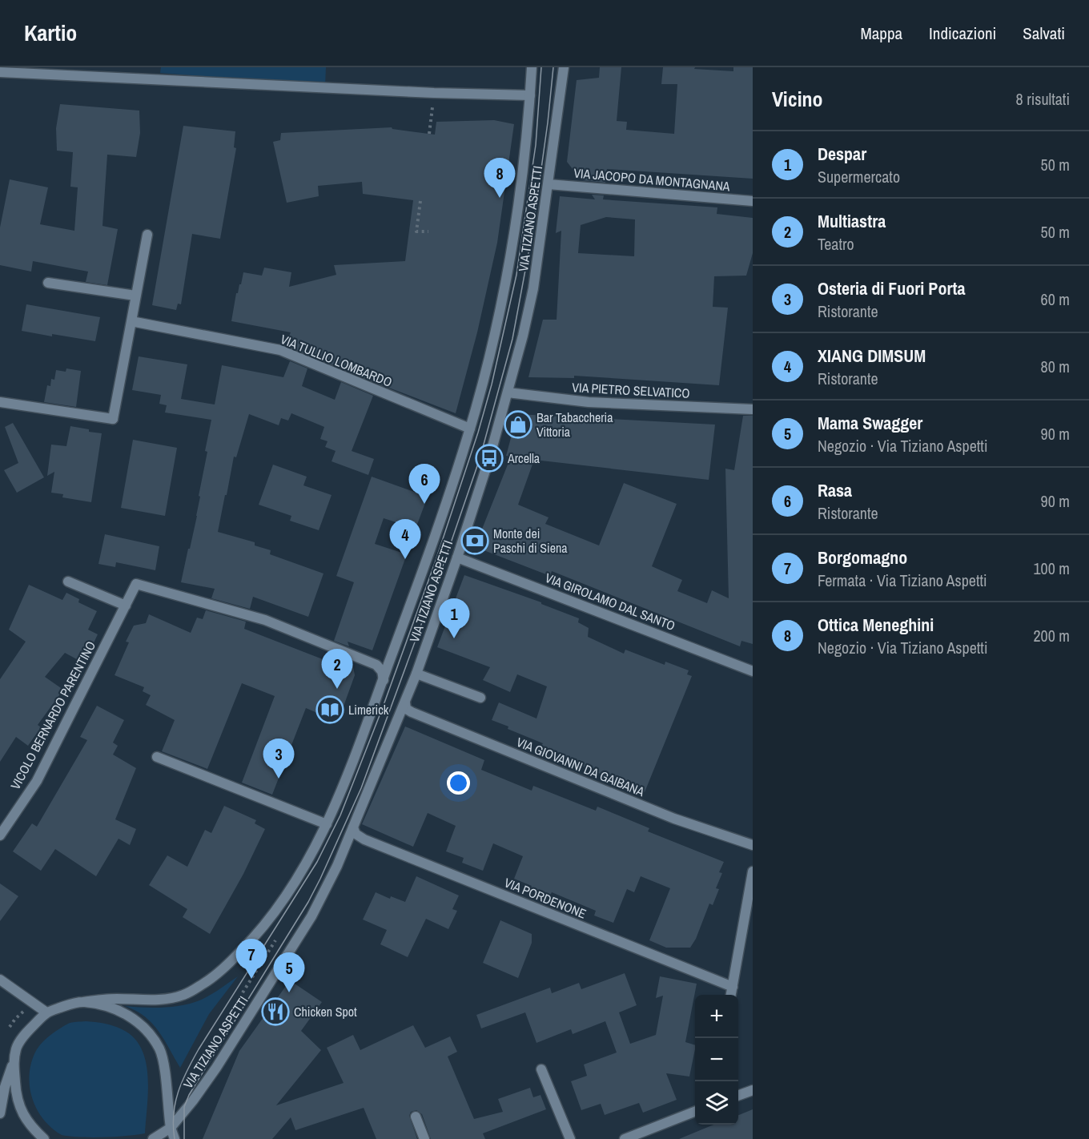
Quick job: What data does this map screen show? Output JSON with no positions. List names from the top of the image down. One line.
{"streets":{"street":["VIA JACOPO DA MONTAGNANA","VIA TIZIANO ASPETTI","VIA TULLIO LOMBARDO","VIA PIETRO SELVATICO","VIA GIROLAMO DAL SANTO","VICOLO BERNARDO PARENTINO","VIA GIOVANNI DA GAIBANA","VIA PORDENONE"]},"crossings":[["VIA JACOPO DA MONTAGNANA","VIA TIZIANO ASPETTI"],["VIA TIZIANO ASPETTI","VIA TULLIO LOMBARDO"],["VIA TIZIANO ASPETTI","VIA PIETRO SELVATICO"],["VIA TIZIANO ASPETTI","VIA GIROLAMO DAL SANTO"],["VIA TIZIANO ASPETTI","VICOLO BERNARDO PARENTINO"],["VIA TIZIANO ASPETTI","VIA GIOVANNI DA GAIBANA"],["VIA TIZIANO ASPETTI","VIA PORDENONE"]],"places":{"shop":["Bar Tabaccheria Vittoria"],"bus stop":["Arcella"],"bank":["Monte dei Paschi di Siena"],"library":["Limerick"],"restaurant":["Chicken Spot"]},"page":{"header":"Kartio","nav":["Mappa","Indicazioni","Salvati"],"heading":["Vicino","8 risultati"],"list":[{"mark":"1","name":"Despar","note":"Supermercato","value":"50 m"},{"mark":"2","name":"Multiastra","note":"Teatro","value":"50 m"},{"mark":"3","name":"Osteria di Fuori Porta","note":"Ristorante","value":"60 m"},{"mark":"4","name":"XIANG DIMSUM","note":"Ristorante","value":"80 m"},{"mark":"5","name":"Mama Swagger","note":"Negozio · Via Tiziano Aspetti","value":"90 m"},{"mark":"6","name":"Rasa","note":"Ristorante","value":"90 m"},{"mark":"7","name":"Borgomagno","note":"Fermata · Via Tiziano Aspetti","value":"100 m"},{"mark":"8","name":"Ottica Meneghini","note":"Negozio · Via Tiziano Aspetti","value":"200 m"}],"pins":["8","6","4","1","2","3","7","5"],"map_buttons":["+","−"]}}
